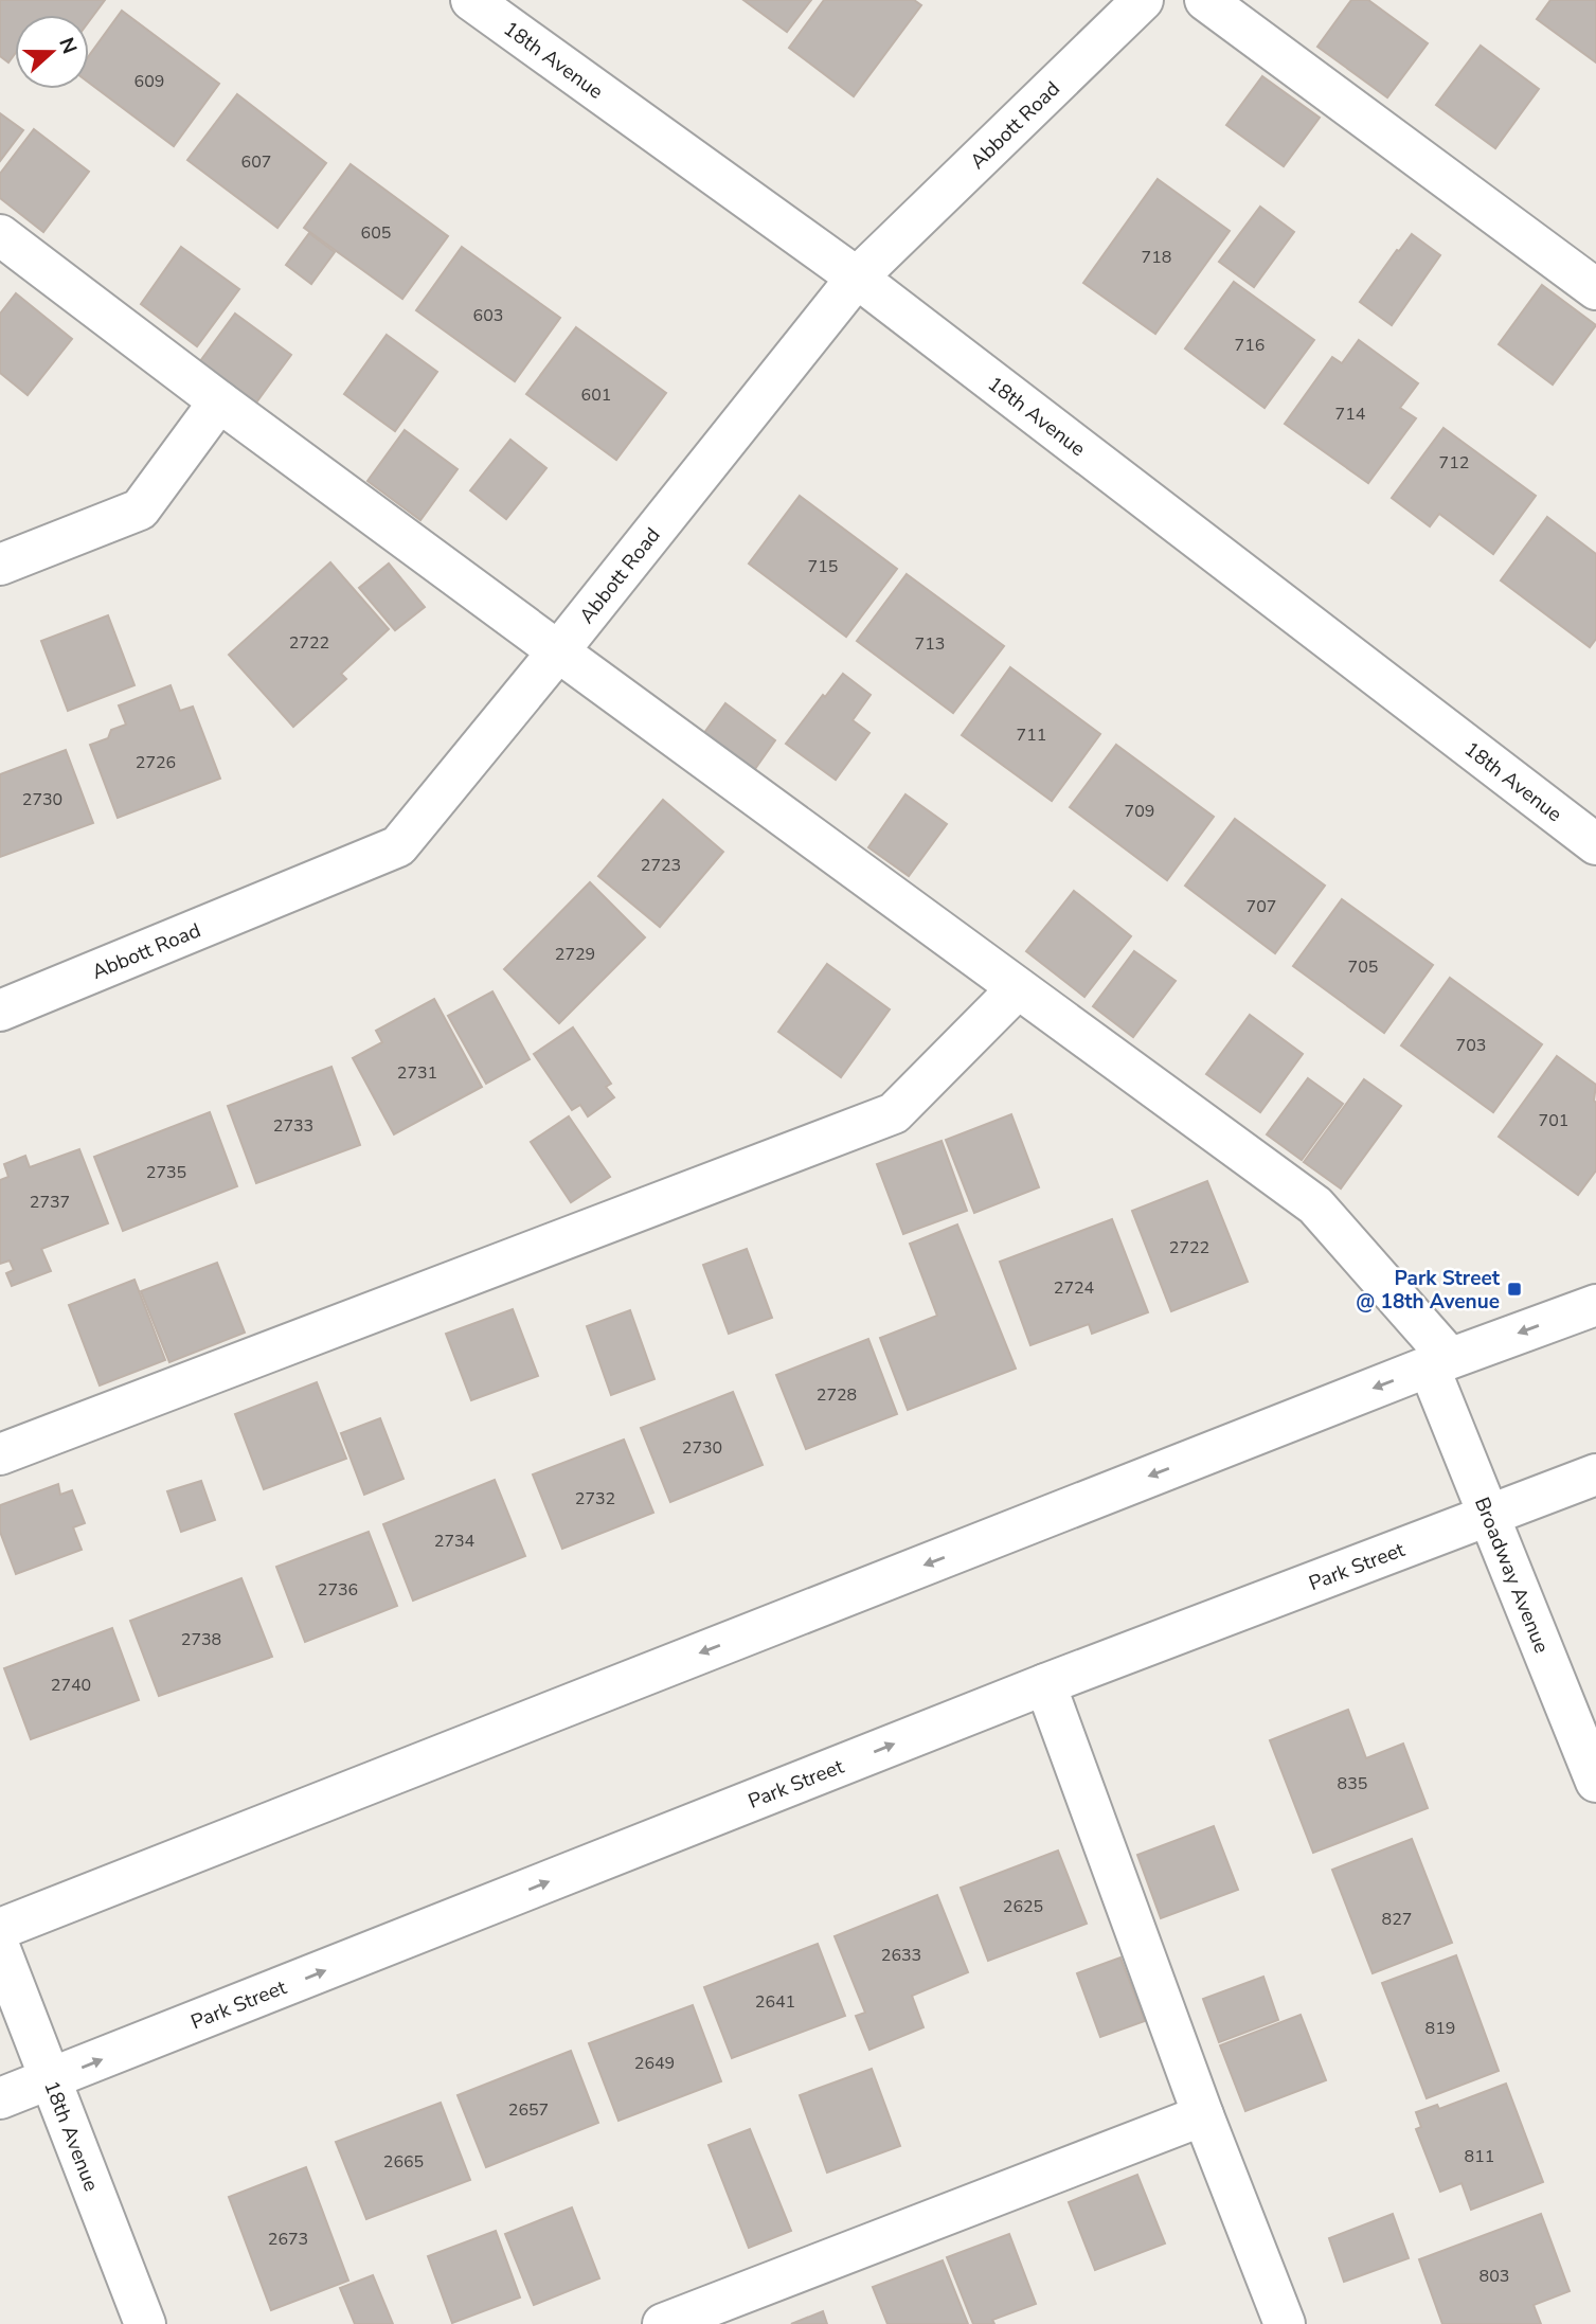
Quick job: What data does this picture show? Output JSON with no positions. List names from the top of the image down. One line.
{"streets":{"street":["18th Avenue","Abbott Road","Park Street","Broadway Avenue"]},"crossings":[["18th Avenue","Abbott Road"],["18th Avenue","Park Street"],["Abbott Road","Broadway Avenue"],["Park Street","Broadway Avenue"]],"places":{"transit":["Park Street @ 18th Avenue"]},"house_numbers":["609","607","605","718","603","716","601","714","712","715","2722","713","711","2726","2730","709","2723","707","2729","705","703","2731","701","2733","2735","2737","2722","2724","2728","2730","2732","2734","2736","2738","2740","835","2625","827","2633","2641","819","2649","2657","811","2665","2673","803"],"north":"right"}
